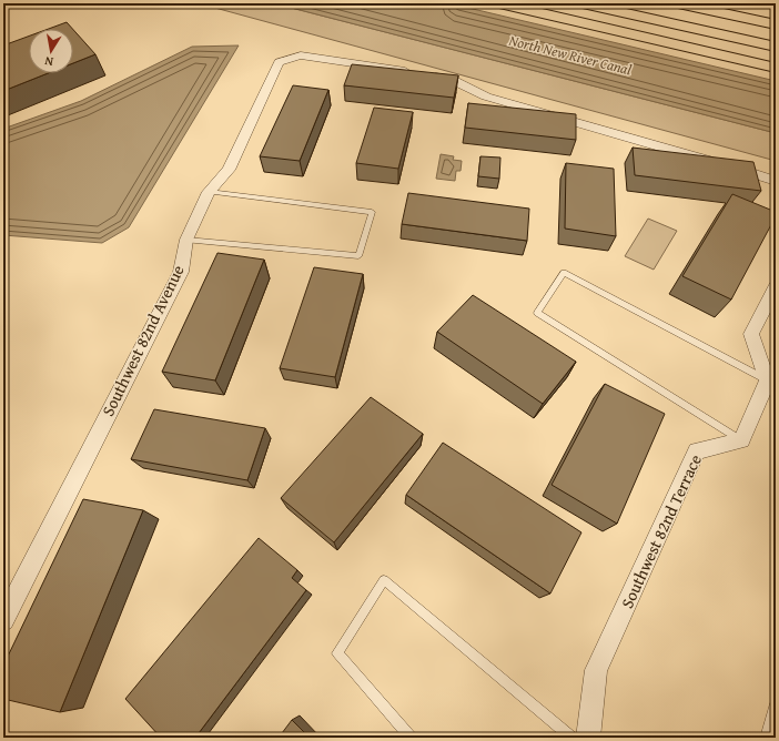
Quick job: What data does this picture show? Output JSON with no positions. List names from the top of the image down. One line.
{"streets":{"street":["Southwest 82nd Avenue","Southwest 82nd Terrace"]},"water":["North New River Canal"],"north":"bottom"}
